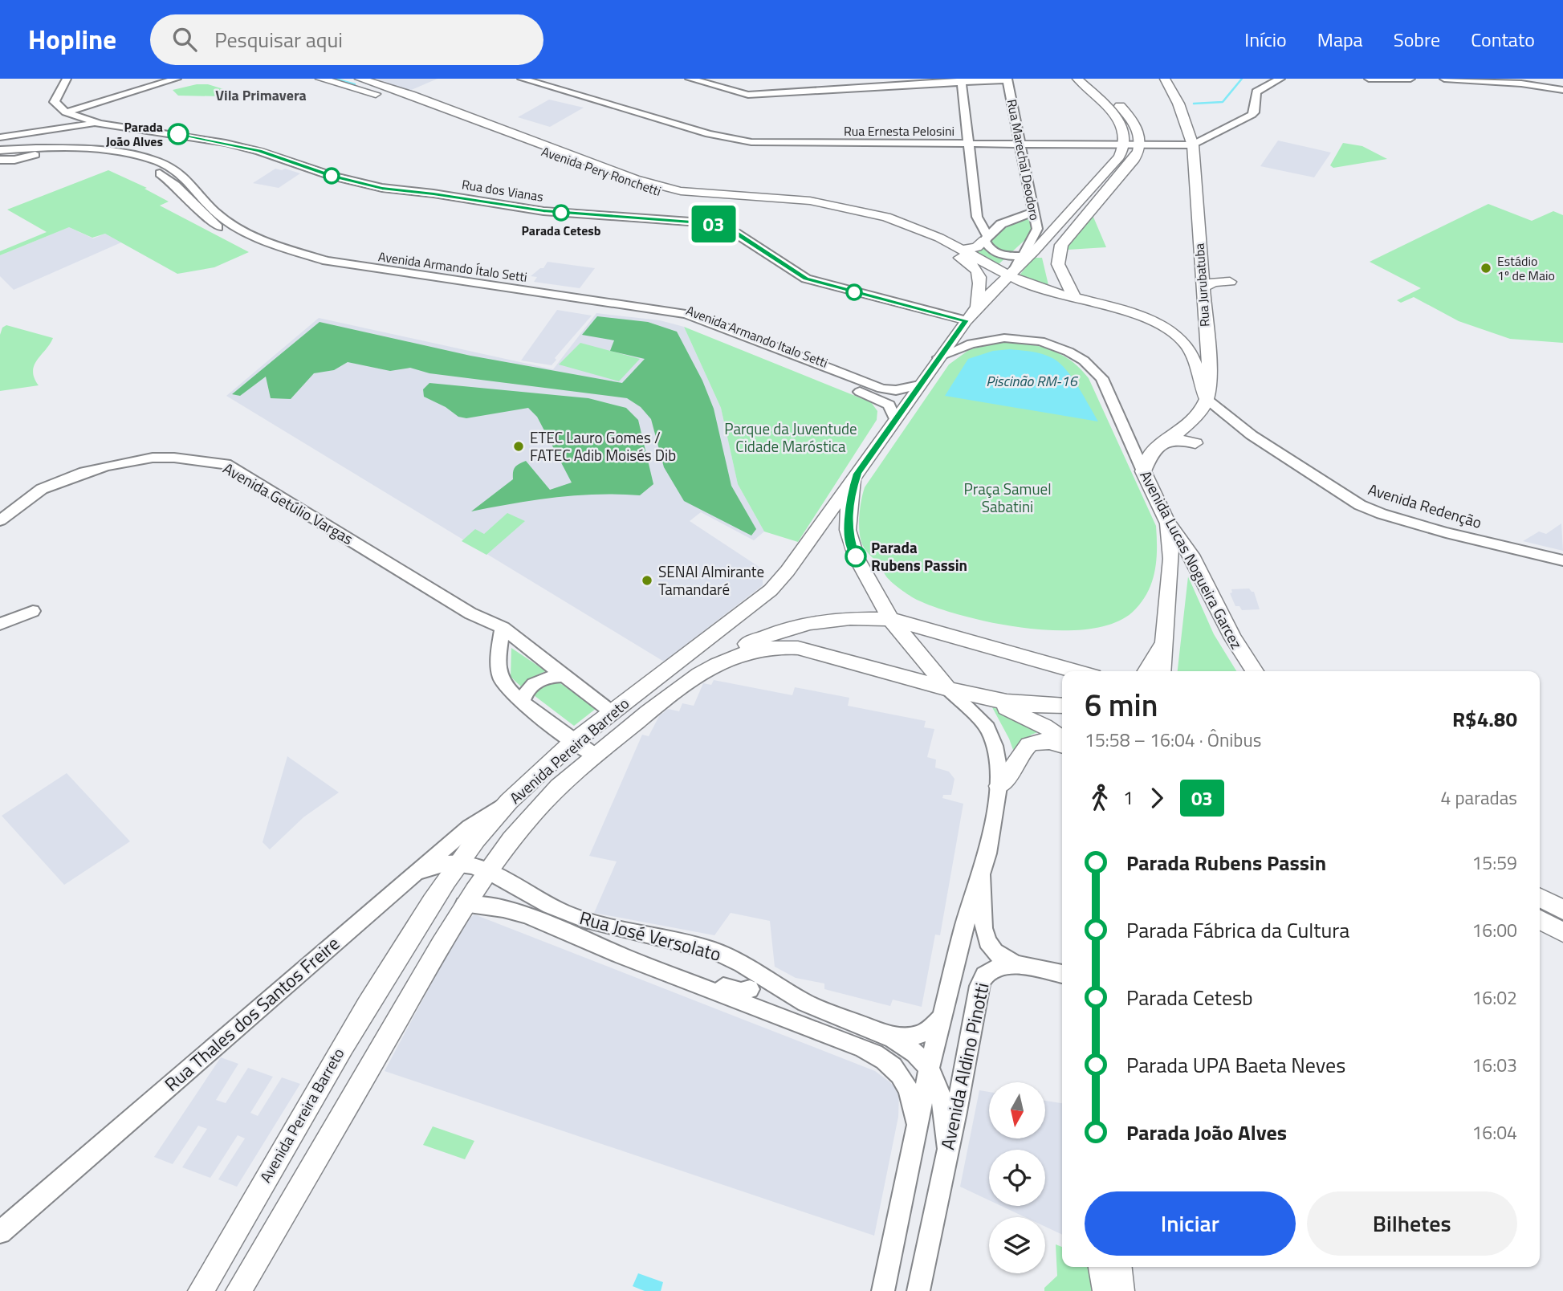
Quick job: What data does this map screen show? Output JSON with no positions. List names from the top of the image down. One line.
{"streets":{"main road":["Rua Marechal Deodoro","Avenida Pery Ronchetti","Avenida Armando Ítalo Setti","Rua Jurubatuba","Avenida Lucas Nogueira Garcez","Avenida Pereira Barreto"],"street":["Rua Ernesta Pelosini","Rua dos Vianas","Avenida Armando Italo Setti","Avenida Getúlio Vargas","Avenida Redenção","Rua José Versolato","Rua Thales dos Santos Freire","Avenida Aldino Pinotti"]},"crossings":[["Rua Ernesta Pelosini","Rua Marechal Deodoro"],["Rua Ernesta Pelosini","Rua Jurubatuba"],["Rua Marechal Deodoro","Avenida Pery Ronchetti"],["Rua Marechal Deodoro","Rua dos Vianas"],["Rua Marechal Deodoro","Avenida Pereira Barreto"],["Rua dos Vianas","Avenida Pereira Barreto"],["Avenida Armando Ítalo Setti","Avenida Armando Italo Setti"],["Rua Jurubatuba","Avenida Redenção"],["Avenida Armando Italo Setti","Avenida Pereira Barreto"],["Avenida Getúlio Vargas","Avenida Pereira Barreto"],["Avenida Lucas Nogueira Garcez","Avenida Pereira Barreto"],["Avenida Pereira Barreto","Rua José Versolato"],["Avenida Pereira Barreto","Rua Thales dos Santos Freire"],["Rua José Versolato","Rua Thales dos Santos Freire"],["Rua José Versolato","Avenida Aldino Pinotti"]],"districts":["Vila Primavera"],"water":["Piscinão RM-16"],"parks":["Parque da Juventude Cidade Maróstica","Praça Samuel Sabatini"],"places":["Parada João Alves","Parada Cetesb","Estádio 1º de Maio","ETEC Lauro Gomes / FATEC Adib Moisés Dib","Parada Rubens Passin","SENAI Almirante Tamandaré"],"lines":["bus line 03"],"north":"bottom","page":{"header":"Hopline","search":"Pesquisar aqui","nav":["Início","Mapa","Sobre","Contato"],"on_map":"03","heading":["6 min","15:58 – 16:04 · Ônibus","R$4.80"],"legs":["1","03","4 paradas"],"list":[{"name":"Parada Rubens Passin","value":"15:59"},{"name":"Parada Fábrica da Cultura","value":"16:00"},{"name":"Parada Cetesb","value":"16:02"},{"name":"Parada UPA Baeta Neves","value":"16:03"},{"name":"Parada João Alves","value":"16:04"}],"buttons":["Iniciar","Bilhetes"]}}
